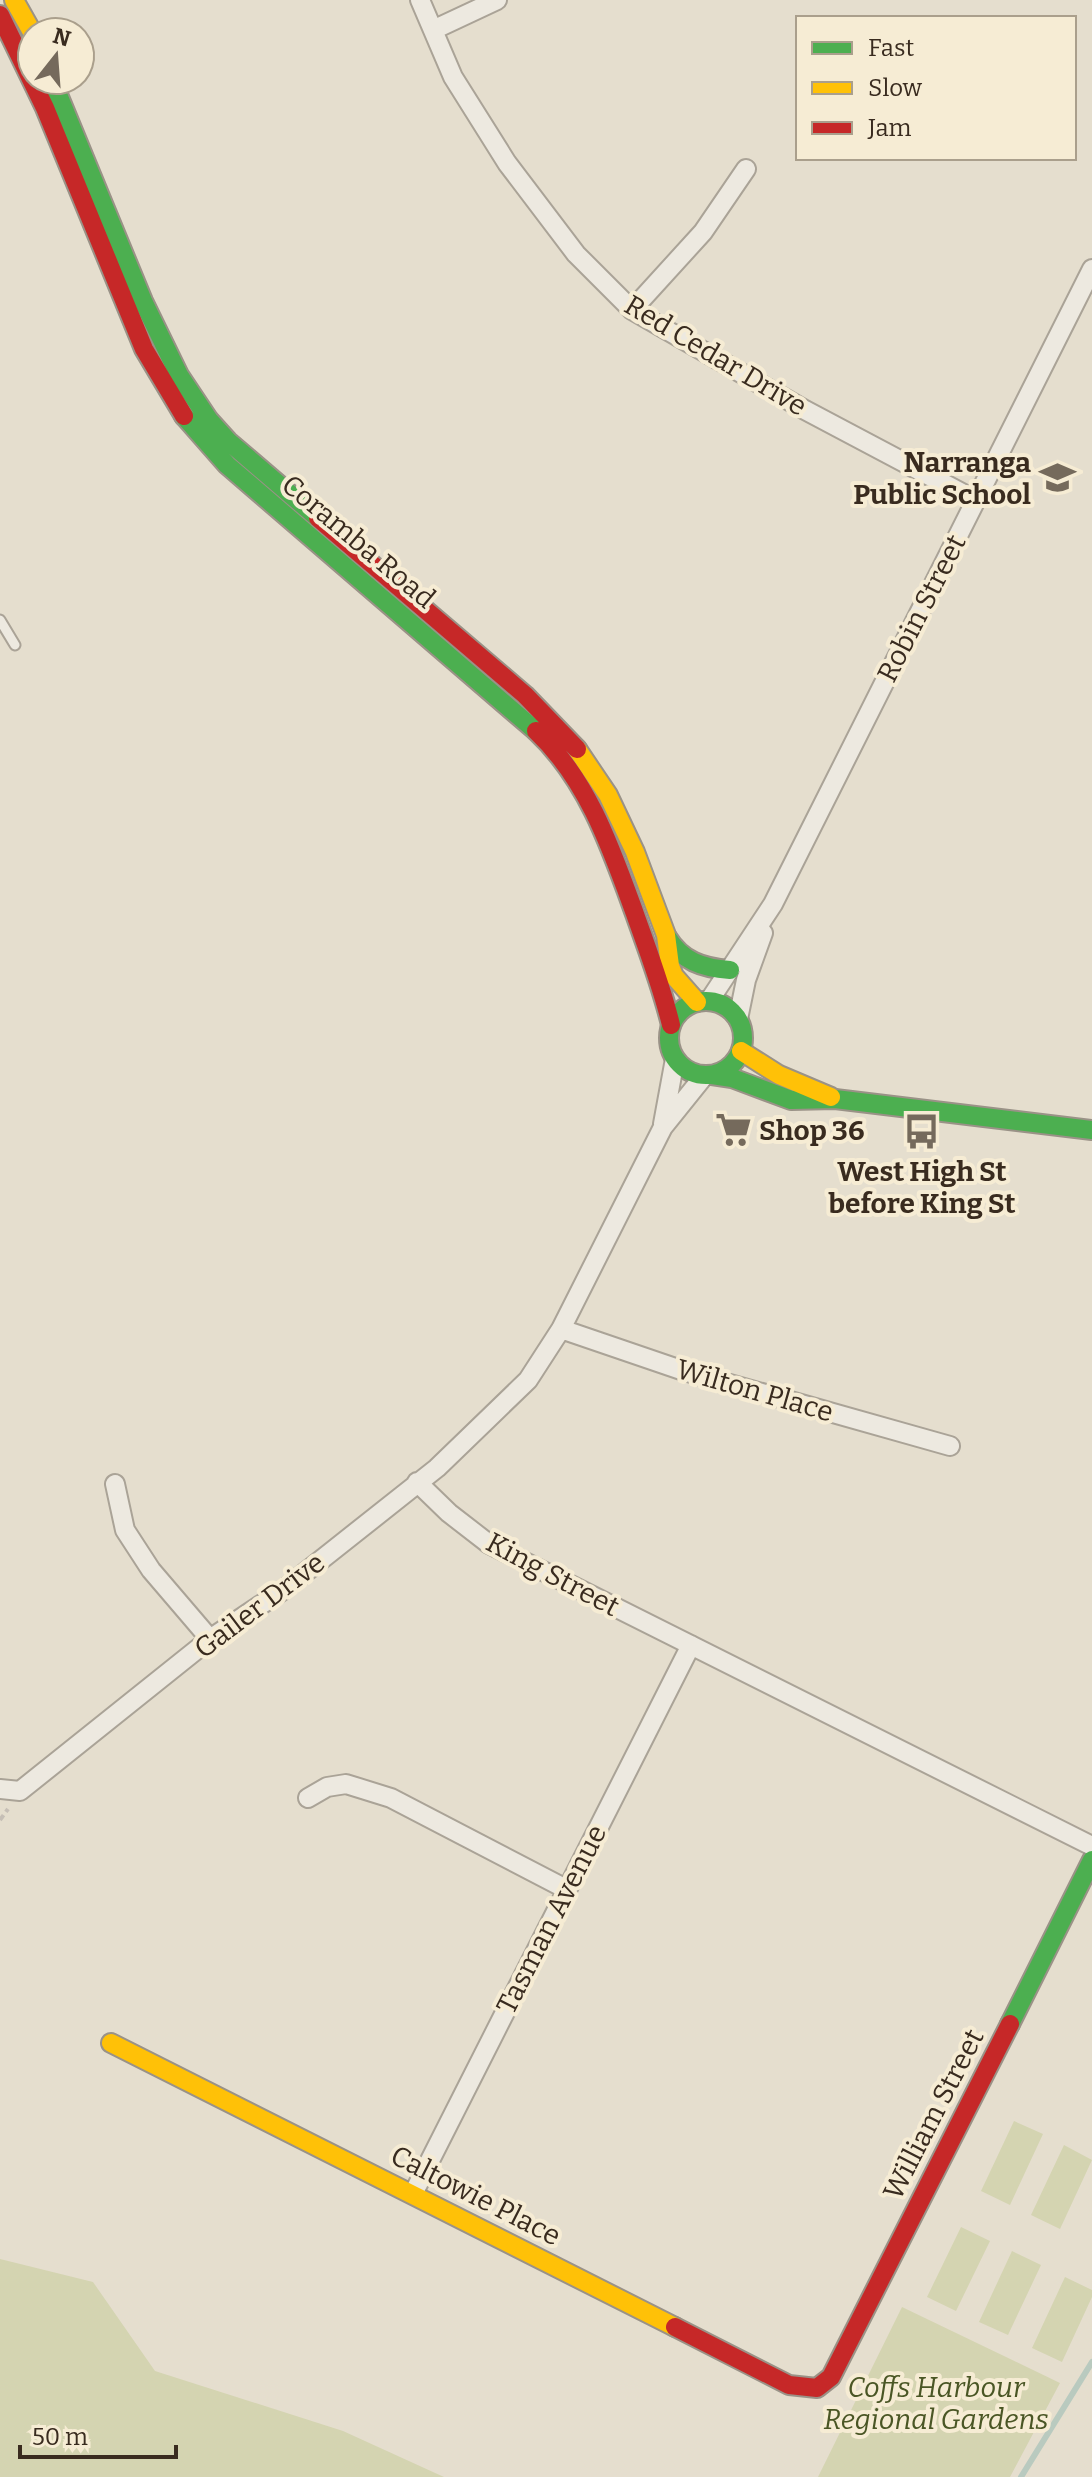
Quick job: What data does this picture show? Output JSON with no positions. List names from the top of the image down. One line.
{"streets":{"main road":["Coramba Road","William Street","Caltowie Place"],"street":["Red Cedar Drive","Robin Street","Wilton Place","King Street","Gailer Drive","Tasman Avenue"]},"crossings":[["Red Cedar Drive","Robin Street"],["Coramba Road","Robin Street"],["King Street","Gailer Drive"],["King Street","Tasman Avenue"],["Tasman Avenue","Caltowie Place"],["William Street","Caltowie Place"]],"parks":["Coffs Harbour Regional Gardens"],"places":{"school or university":["Narranga Public School"],"supermarket":["Shop 36"],"bus stop":["West High St before King St"]},"legend":["Fast","Slow","Jam"],"scale_bar":"50 m","north":"top"}
